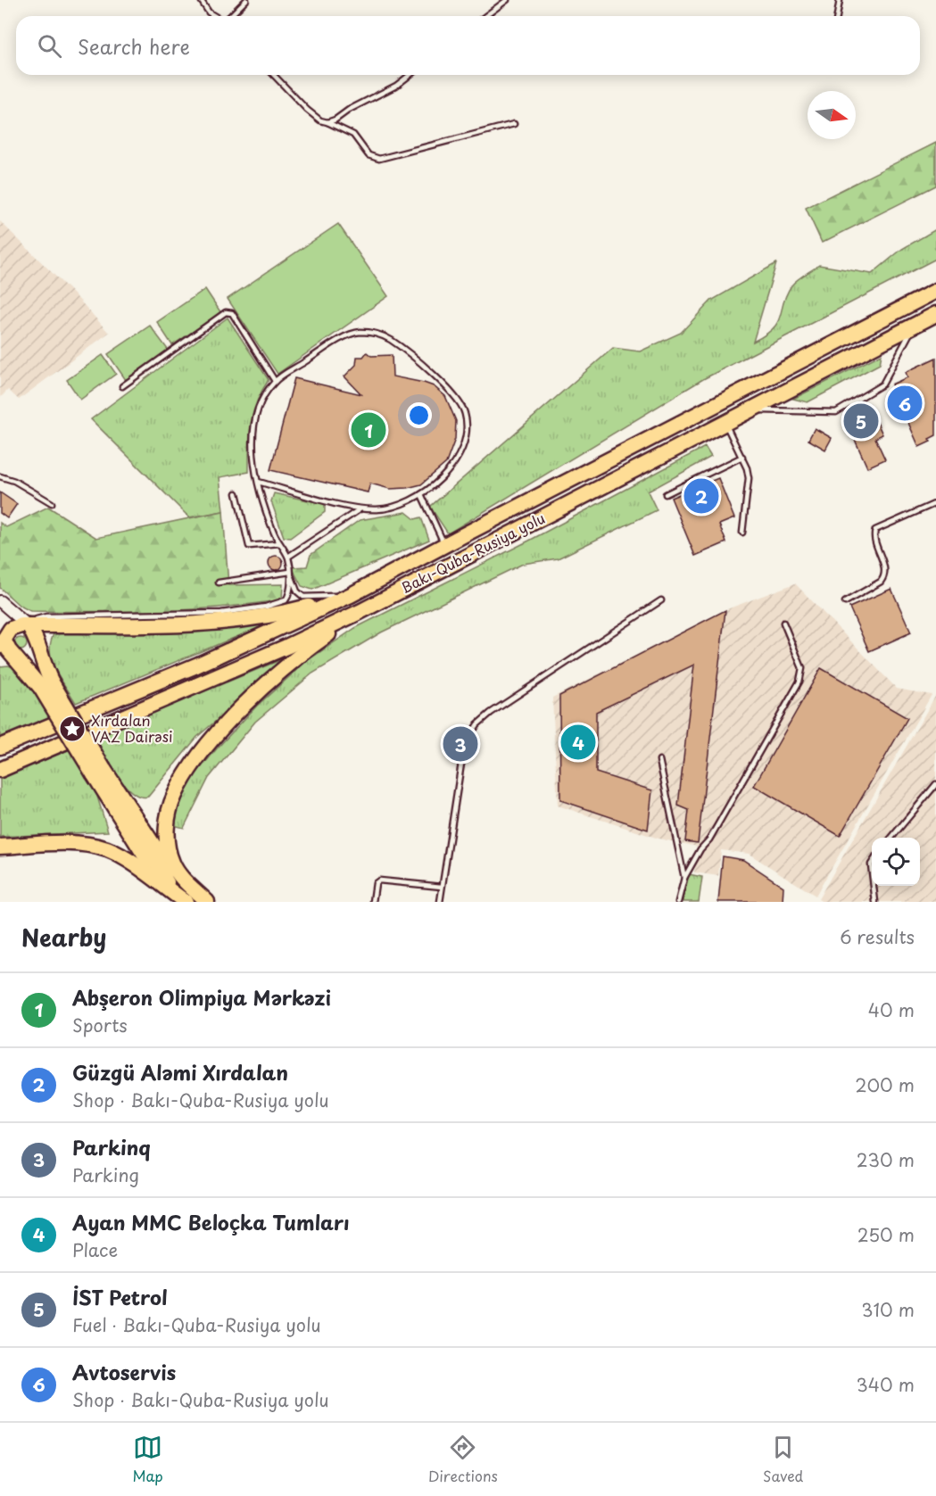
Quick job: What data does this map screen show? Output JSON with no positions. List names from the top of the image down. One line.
{"streets":{"highway":["Bakı-Quba-Rusiya yolu"]},"places":{"place":["Xırdalan VAZ Dairəsi"]},"north":"right","page":{"search":"Search here","pins":["6","5","1","2","4","3"],"heading":["Nearby","6 results"],"list":[{"mark":"1","name":"Abşeron Olimpiya Mərkəzi","note":"Sports","value":"40 m"},{"mark":"2","name":"Güzgü Aləmi Xırdalan","note":"Shop · Bakı-Quba-Rusiya yolu","value":"200 m"},{"mark":"3","name":"Parkinq","note":"Parking","value":"230 m"},{"mark":"4","name":"Ayan MMC Beloçka Tumları","note":"Place","value":"250 m"},{"mark":"5","name":"İST Petrol","note":"Fuel · Bakı-Quba-Rusiya yolu","value":"310 m"},{"mark":"6","name":"Avtoservis","note":"Shop · Bakı-Quba-Rusiya yolu","value":"340 m"}],"nav":["Map","Directions","Saved"]}}
